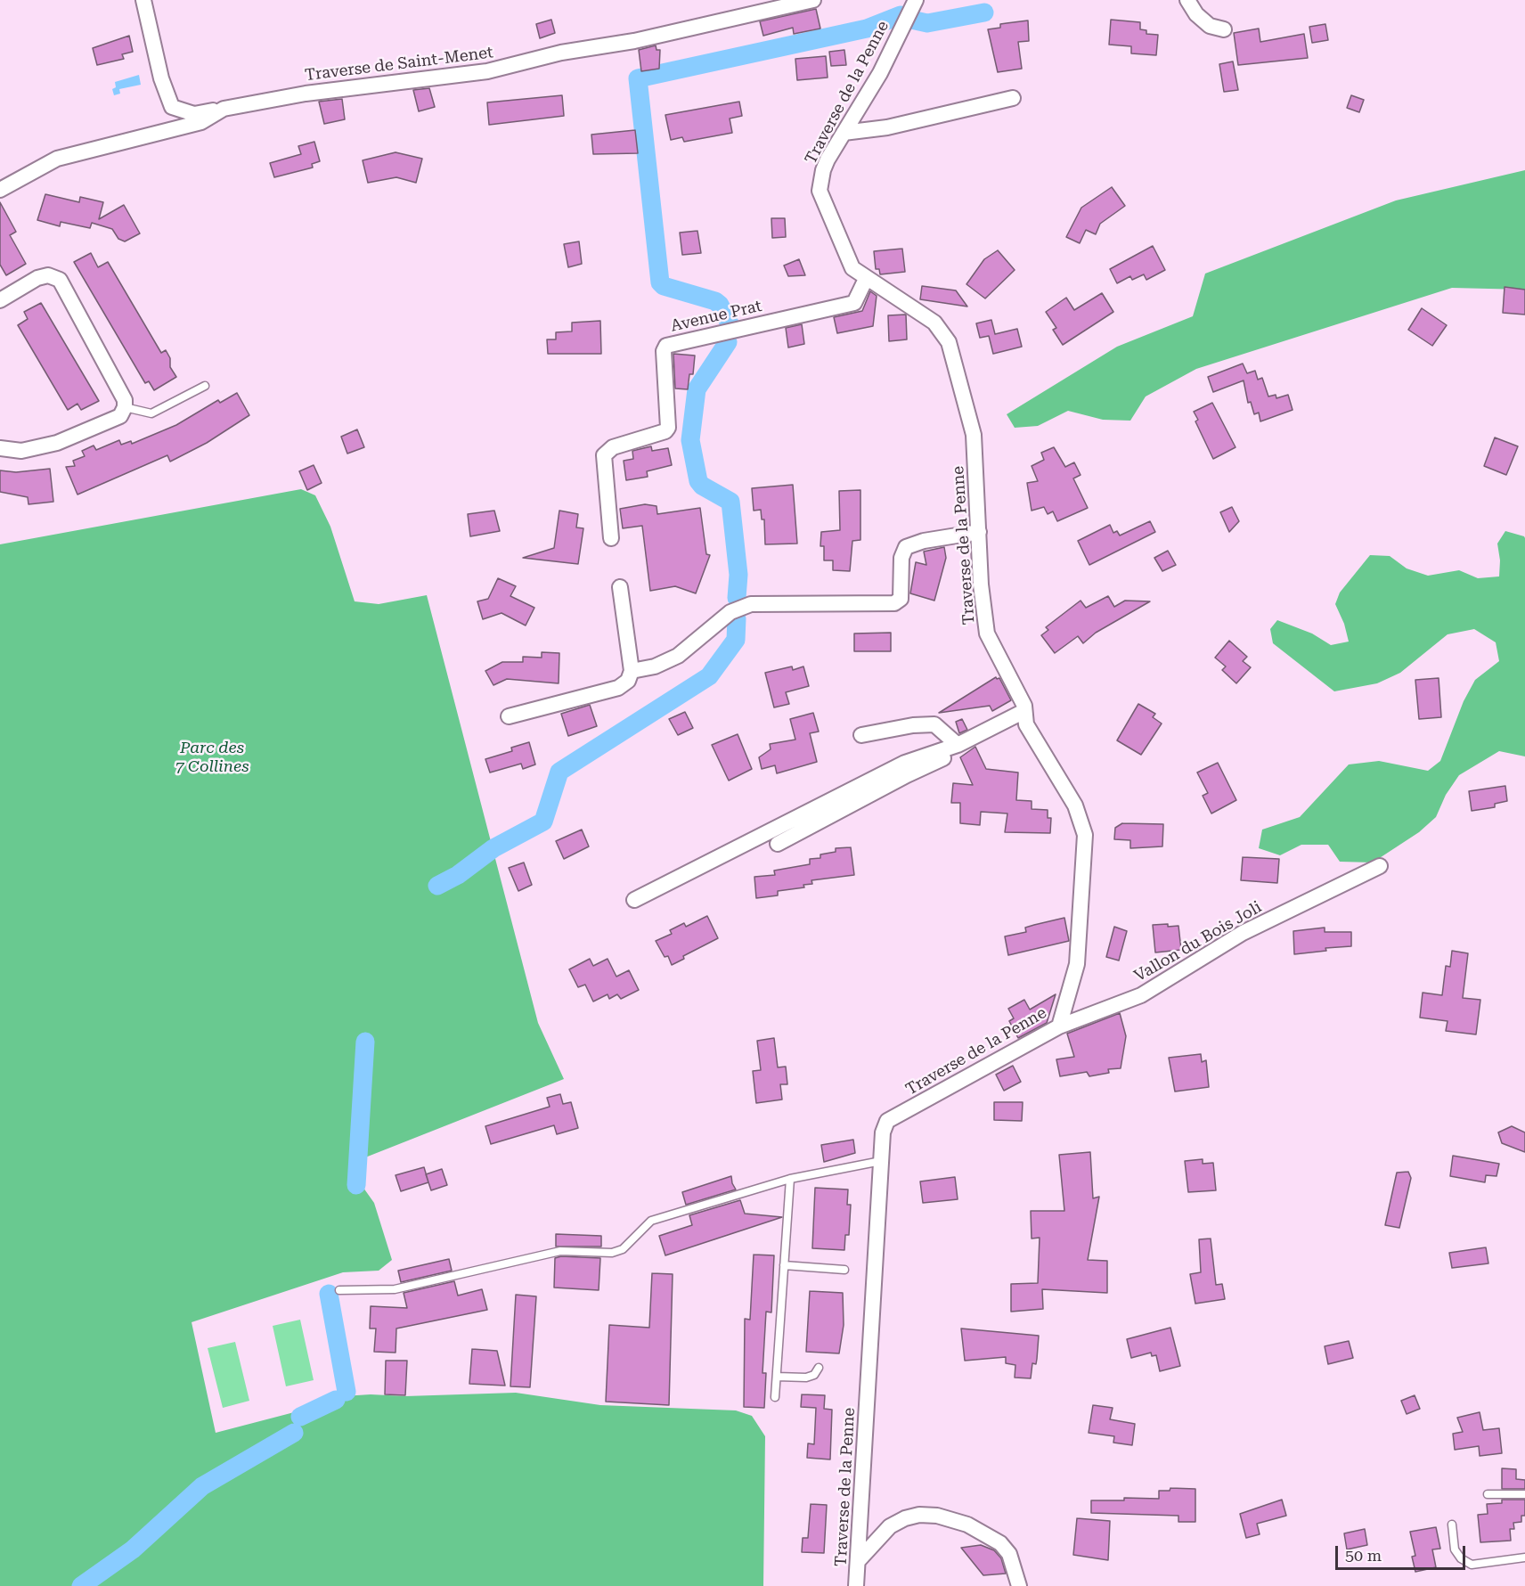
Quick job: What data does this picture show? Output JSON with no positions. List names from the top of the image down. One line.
{"streets":{"street":["Traverse de Saint-Menet","Traverse de la Penne","Avenue Prat","Vallon du Bois Joli"]},"crossings":[["Traverse de la Penne","Avenue Prat"],["Traverse de la Penne","Vallon du Bois Joli"]],"parks":["Parc des 7 Collines"],"scale_bar":"50 m"}
